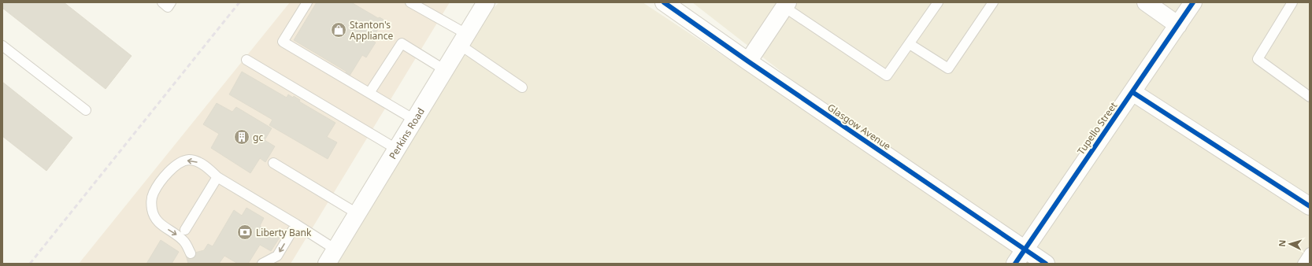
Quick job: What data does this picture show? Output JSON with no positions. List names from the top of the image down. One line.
{"streets":{"street":["Glasgow Avenue","Tupello Street","Perkins Road"]},"crossings":[["Glasgow Avenue","Tupello Street"]],"places":{"shop":["Stanton's Appliance"],"building":["gc"],"bank":["Liberty Bank"]},"north":"left"}
